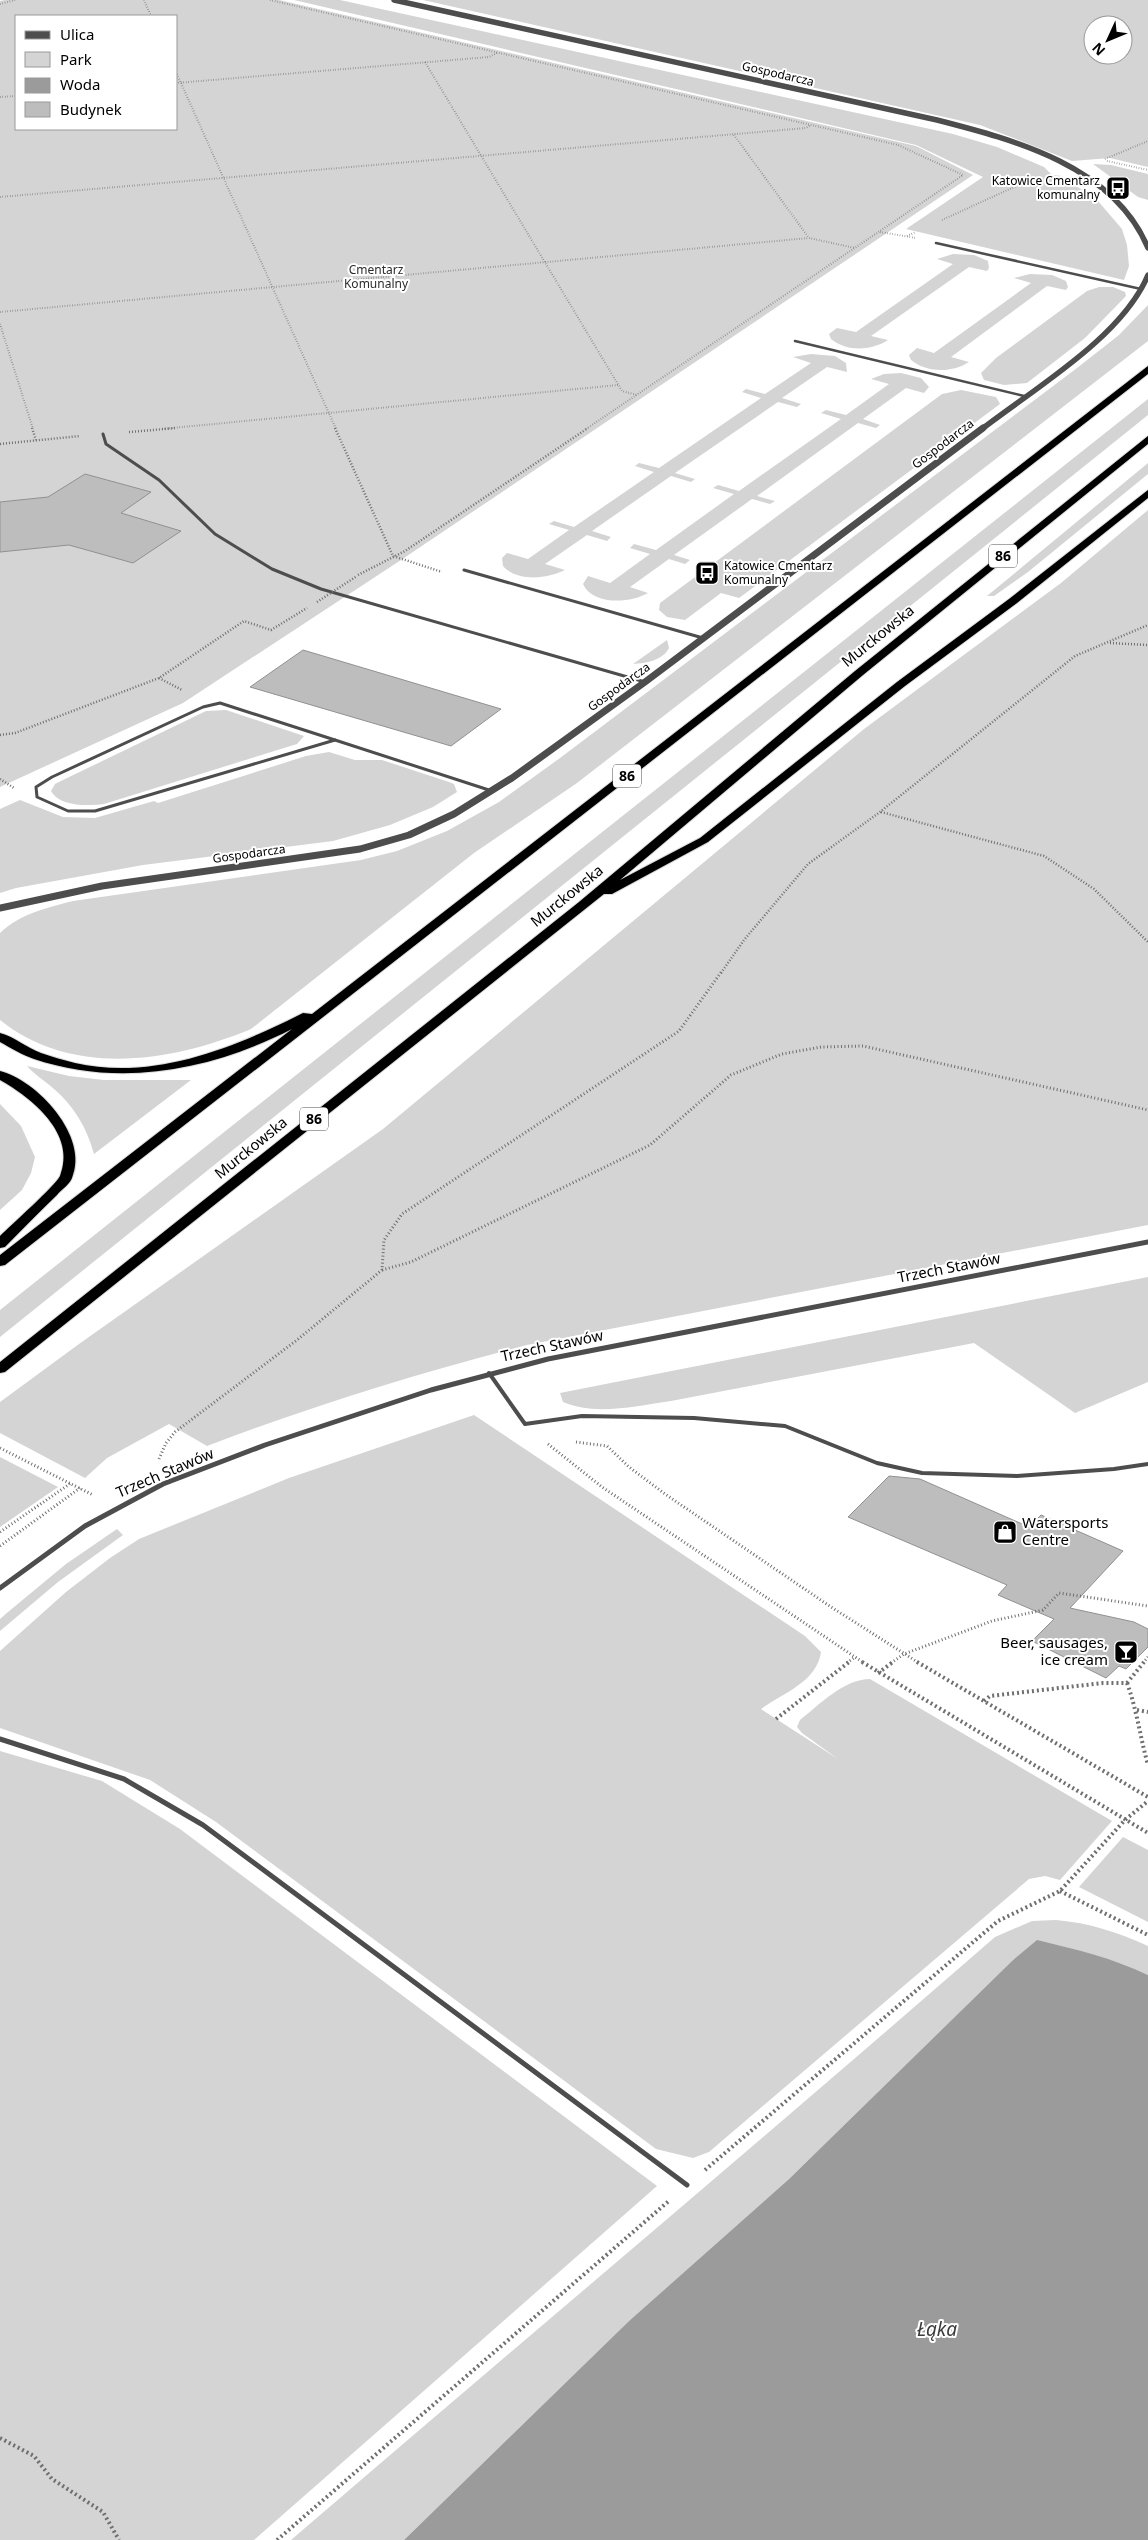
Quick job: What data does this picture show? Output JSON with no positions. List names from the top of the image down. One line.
{"streets":{"highway":["86","Murckowska"],"street":["Gospodarcza","Trzech Stawów"]},"water":["Łąka"],"parks":["Cmentarz Komunalny"],"places":{"bus stop":["Katowice Cmentarz komunalny","Katowice Cmentarz Komunalny"],"shop":["Watersports Centre"],"bar":["Beer, sausages, ice cream"]},"legend":["Ulica","Park","Woda","Budynek"],"north":"bottom left"}
